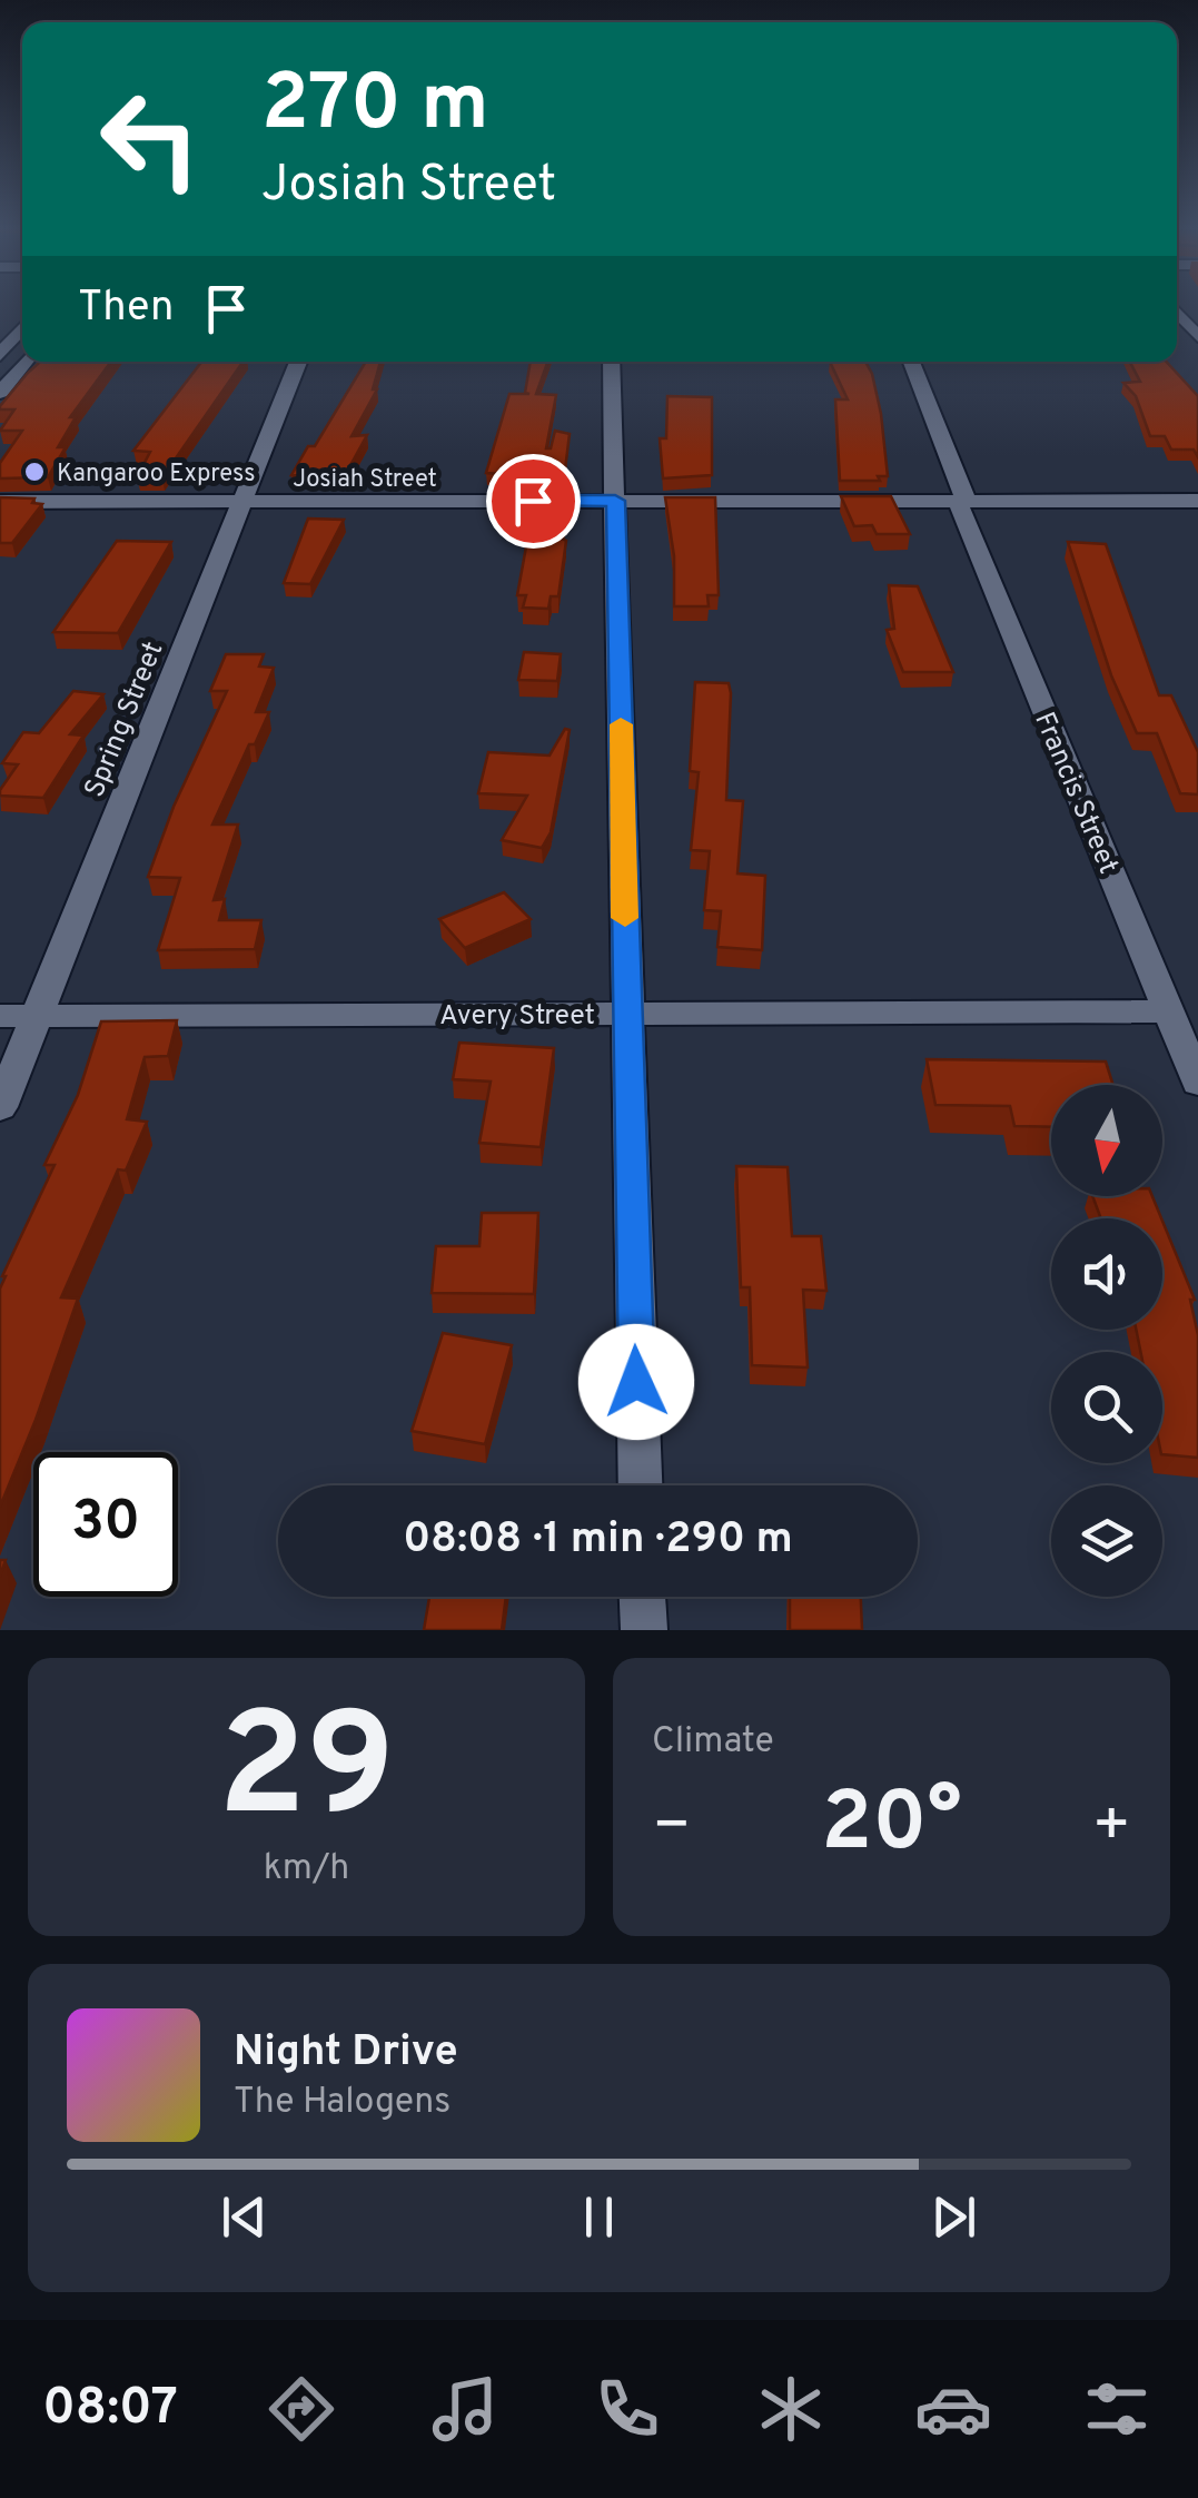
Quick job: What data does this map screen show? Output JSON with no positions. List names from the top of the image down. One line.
{"streets":{"street":["Josiah Street","Spring Street","Francis Street","Avery Street"]},"crossings":[["Josiah Street","Spring Street"],["Josiah Street","Francis Street"],["Spring Street","Avery Street"],["Francis Street","Avery Street"]],"places":["Kangaroo Express"],"north":"bottom","page":{"turn":["270 m","Josiah Street"],"then":"Then","limit":"30","trip":"08:08 · 1 min · 290 m","tile":[["29","km/h"],"Climate"],"heat":["−","20°","+"],"song":["Night Drive","The Halogens"],"tabs":"08:07"}}
